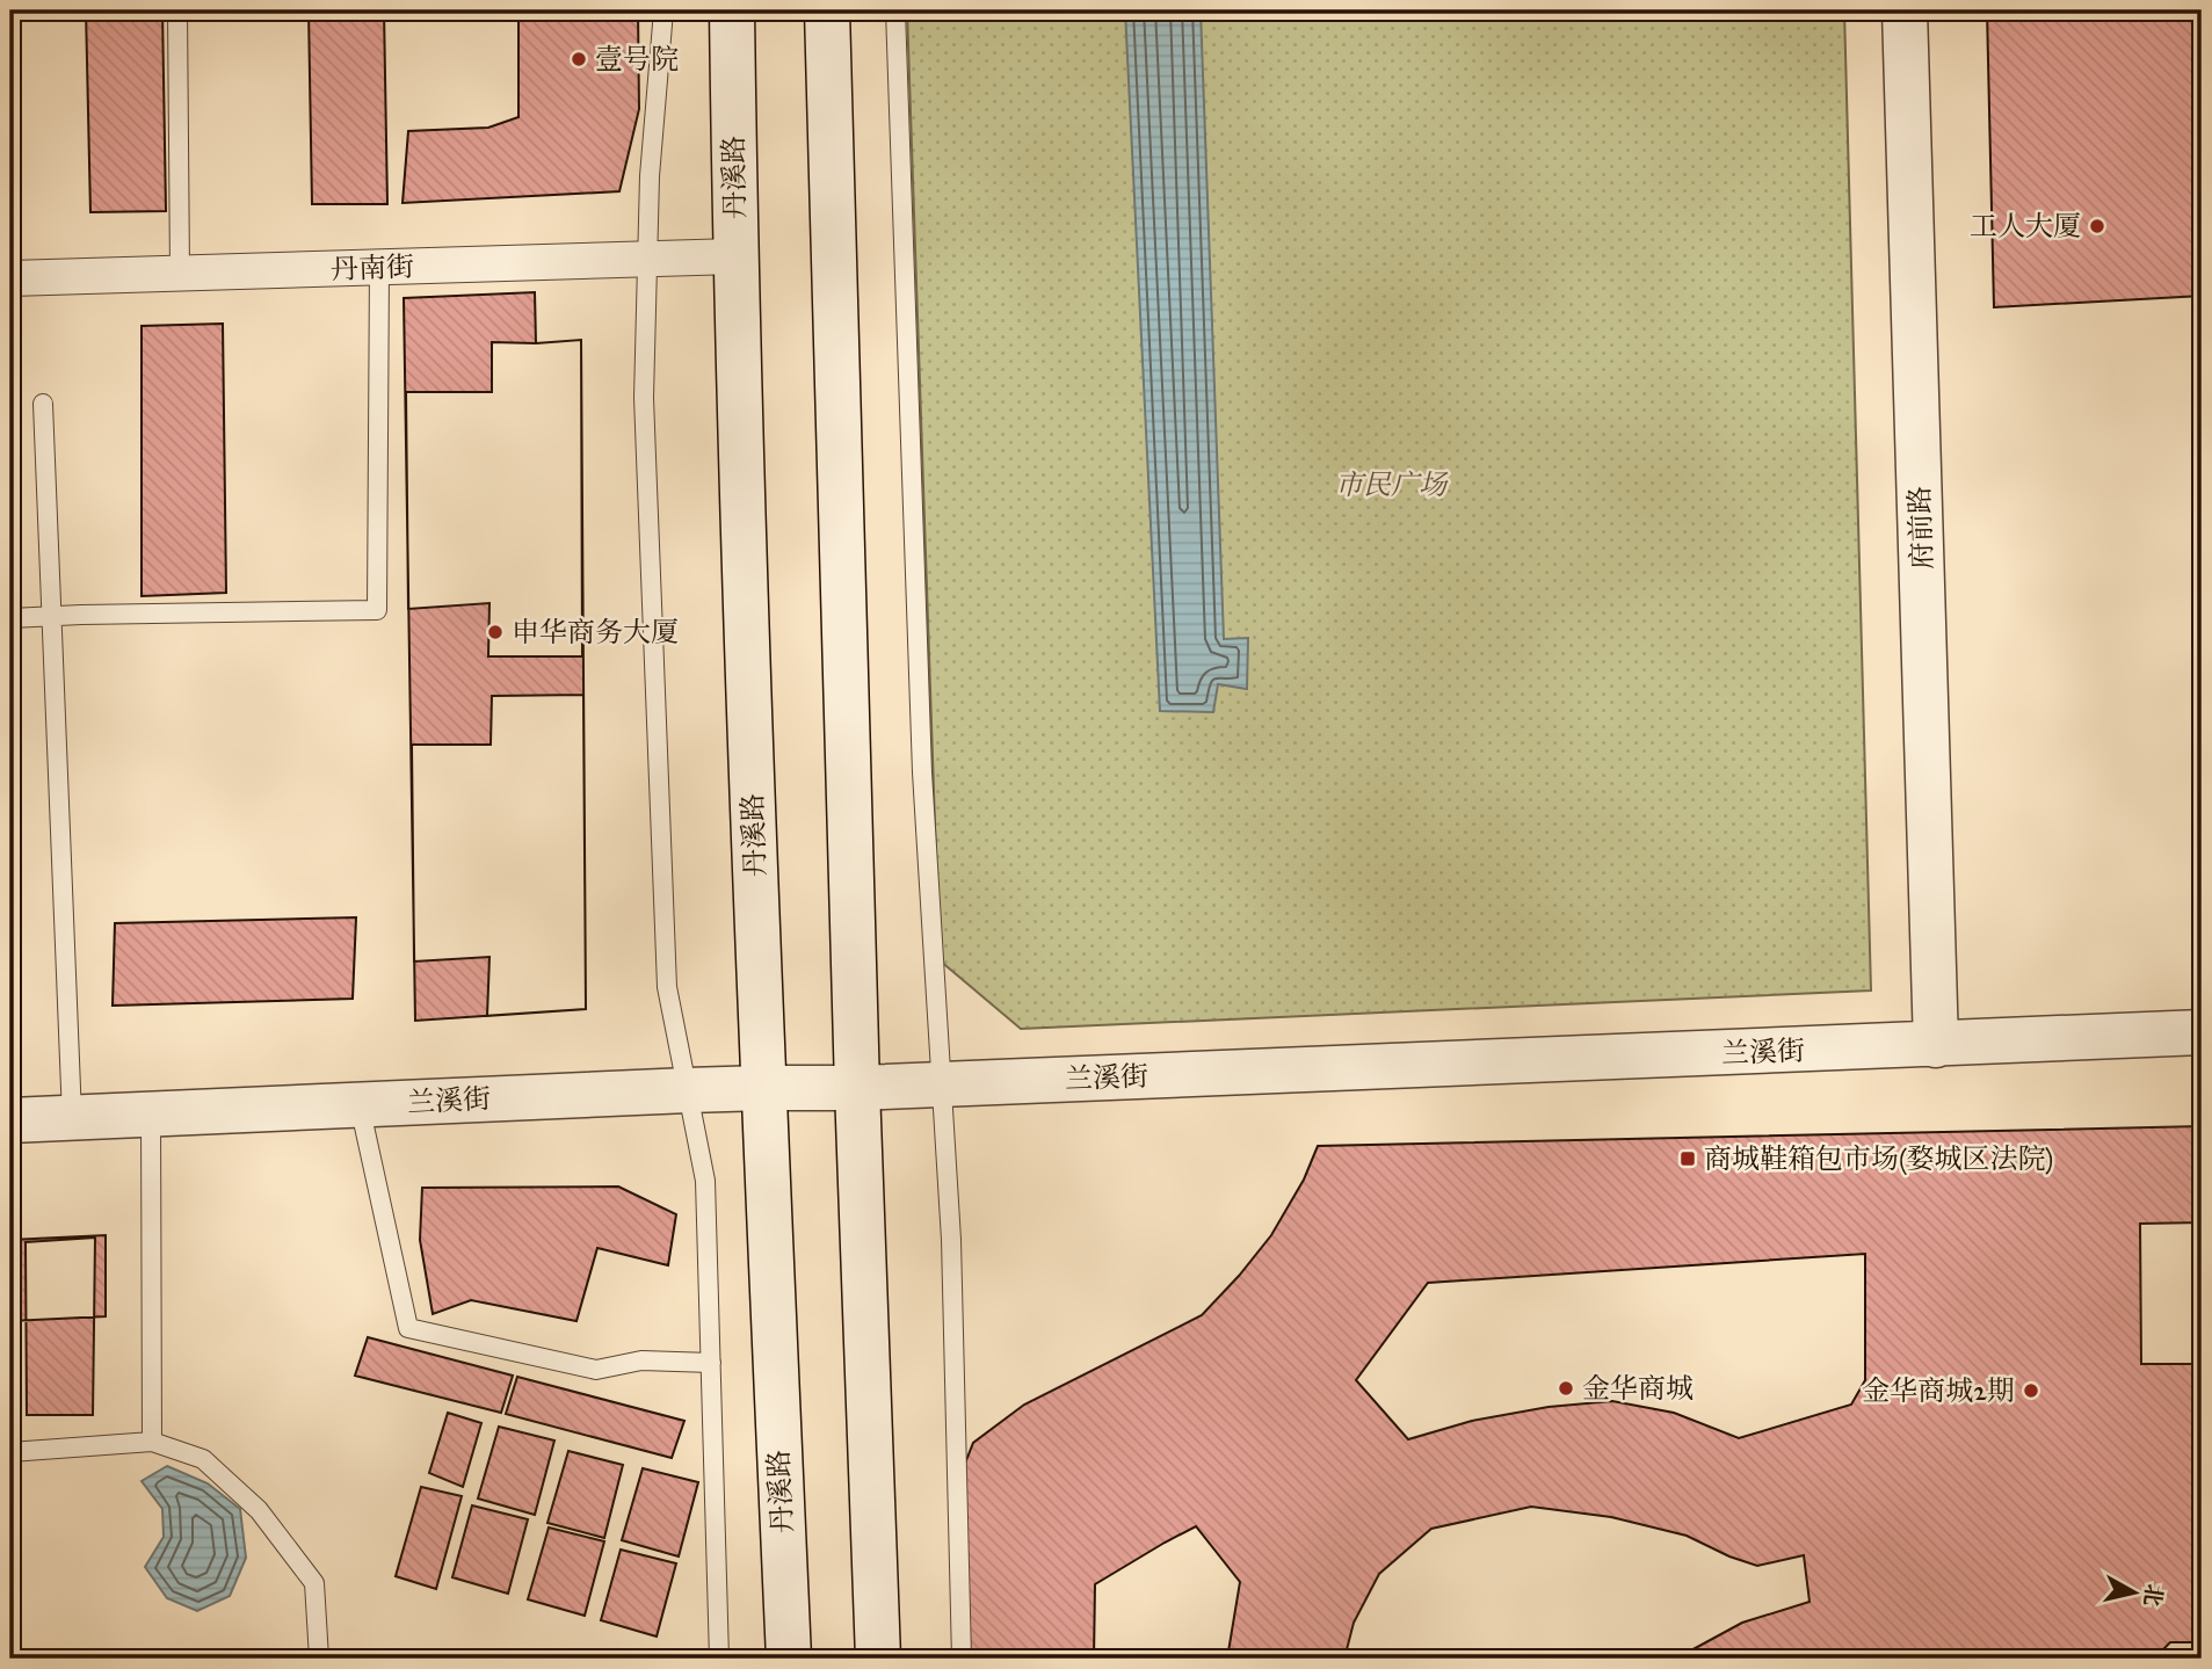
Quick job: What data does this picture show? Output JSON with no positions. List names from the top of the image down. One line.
{"streets":{"main road":["丹溪路","府前路","兰溪街"],"street":["丹南街"]},"crossings":[["丹溪路","丹南街"],["丹溪路","兰溪街"],["府前路","兰溪街"]],"parks":["市民广场"],"places":{"other":["壹号院","工人大厦","申华商务大厦","金华商城","金华商城2期"],"transit":["商城鞋箱包市场(婺城区法院)"]},"north":"right"}
